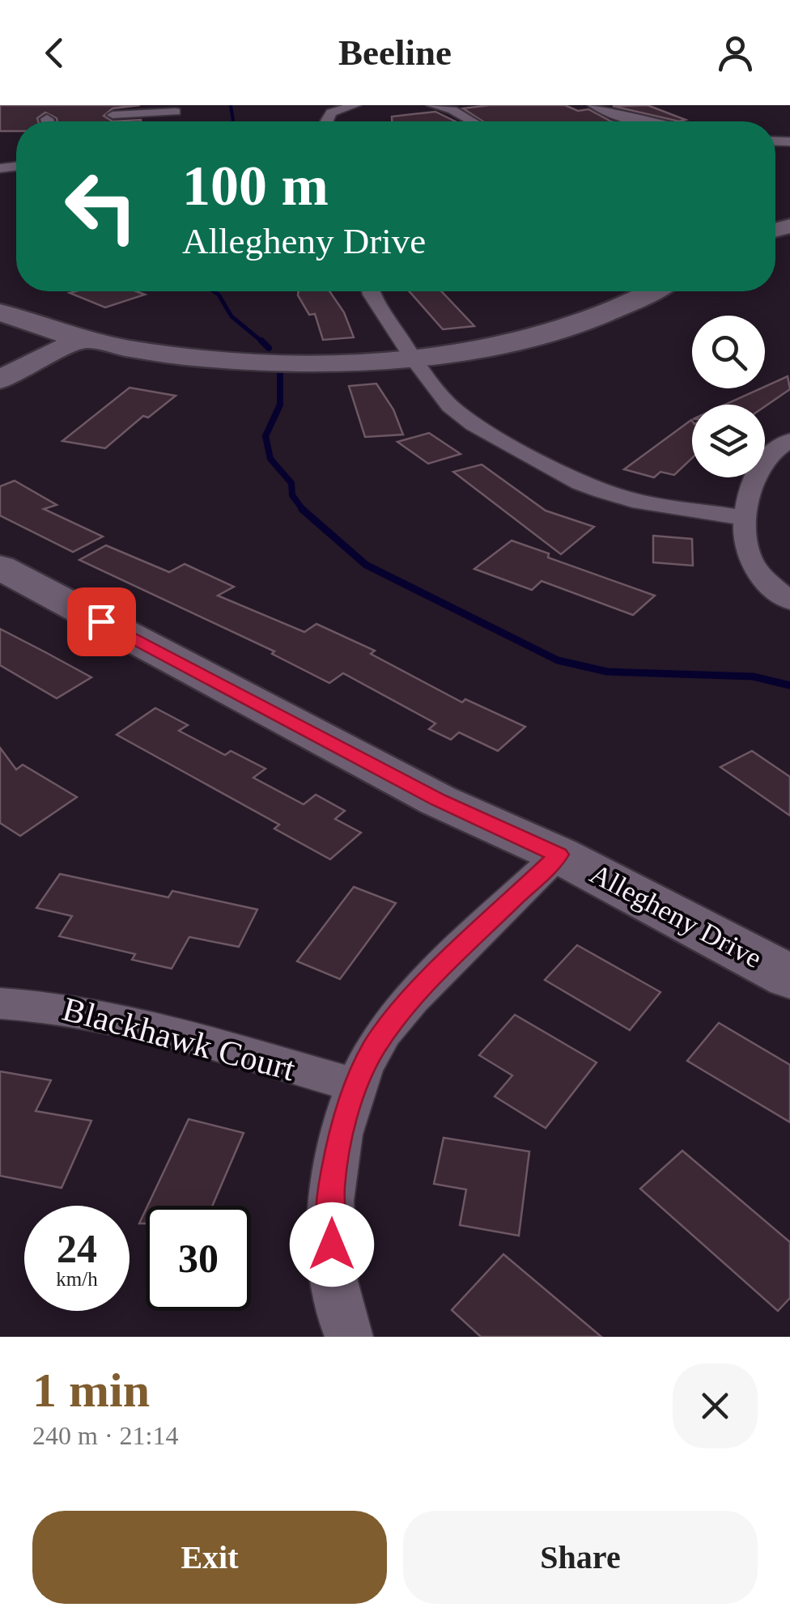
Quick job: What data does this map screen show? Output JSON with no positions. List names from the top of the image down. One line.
{"streets":{"main road":["Allegheny Drive"],"street":["Blackhawk Court"]},"page":{"header":"Beeline","turn":["100 m","Allegheny Drive"],"speed":"24 km/h","limit":"30","heading":["1 min","240 m · 21:14"],"buttons":["Exit","Share"]}}
